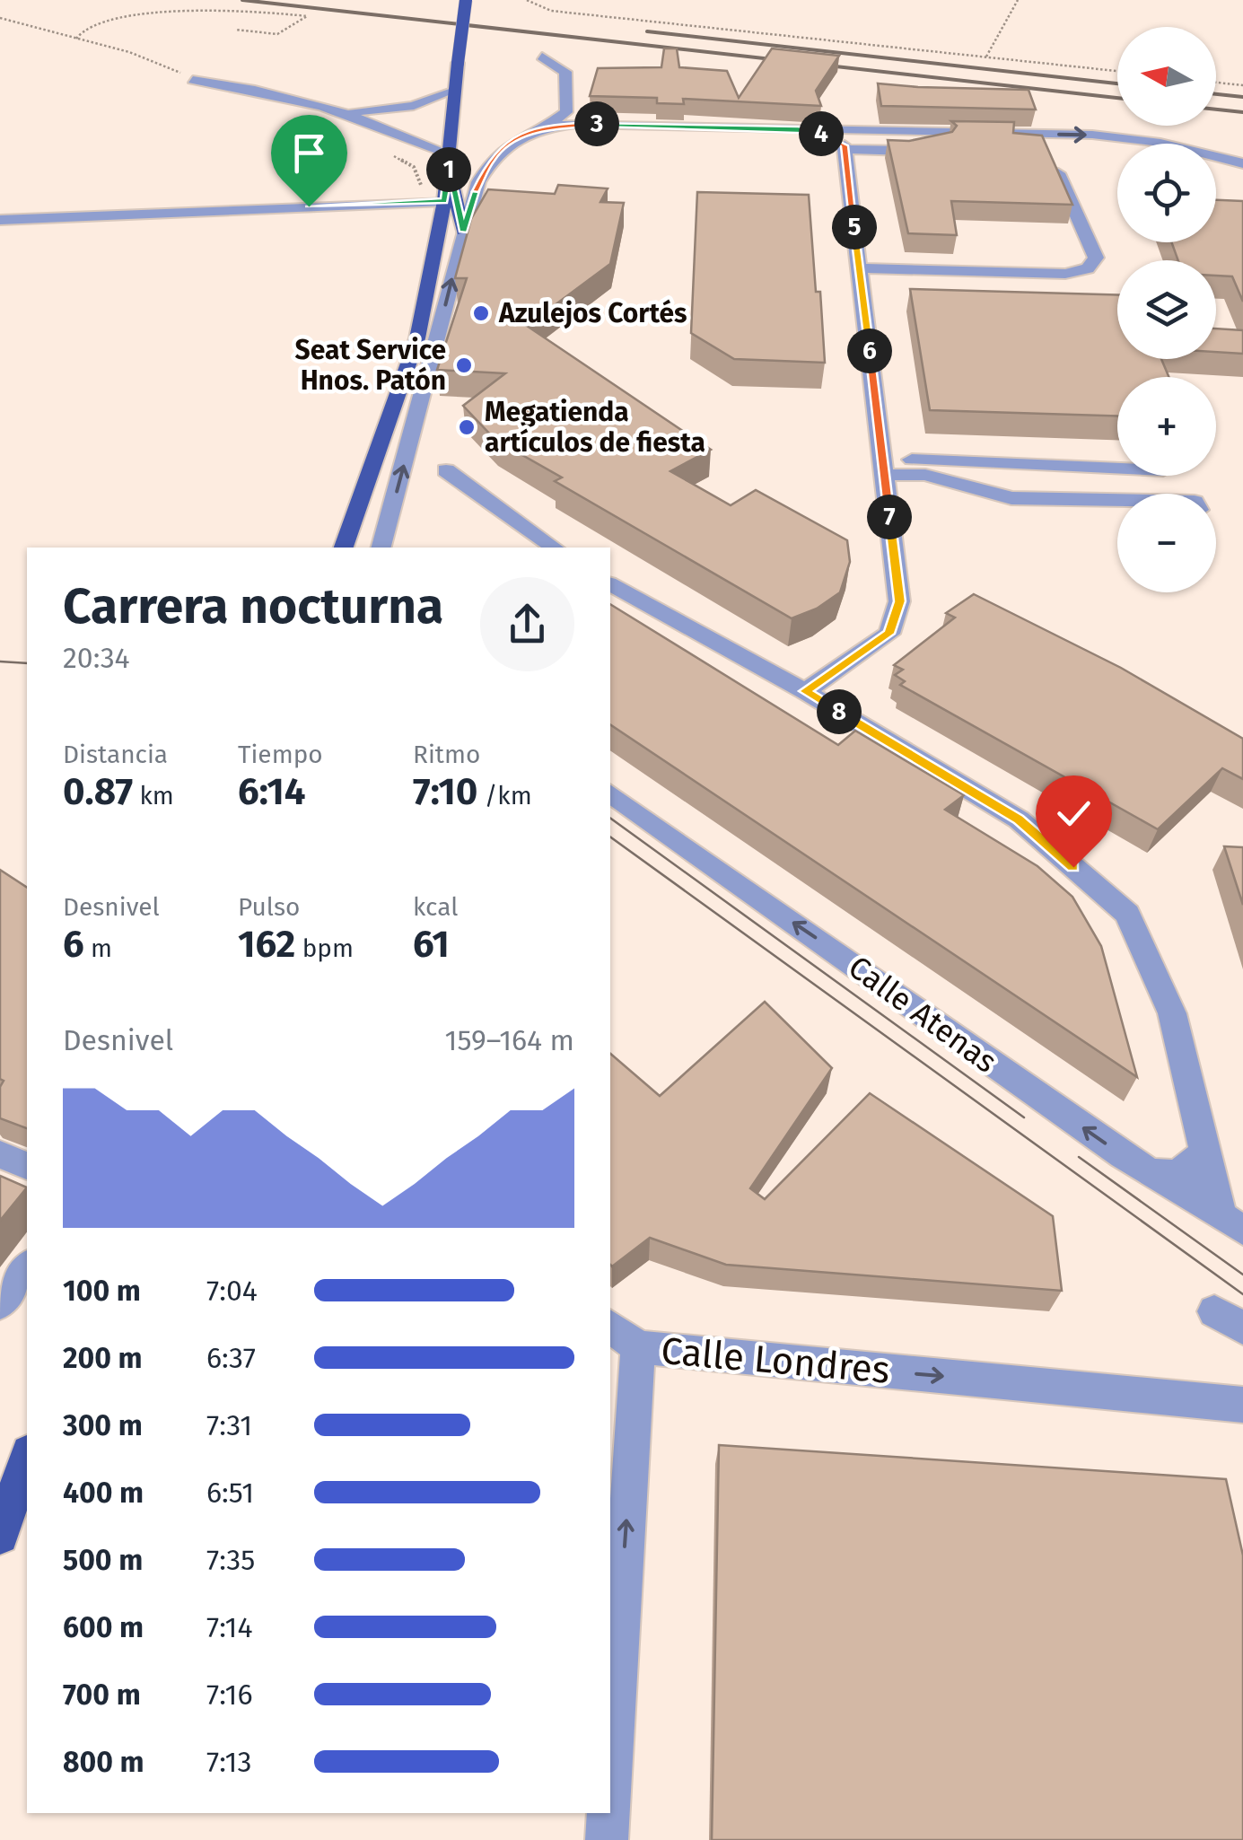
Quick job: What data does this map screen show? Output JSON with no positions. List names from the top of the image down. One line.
{"streets":{"street":["Calle Atenas","Calle Londres"]},"places":["Azulejos Cortés","Seat Service Hnos. Patón","Megatienda artículos de fiesta"],"north":"left","page":{"map_buttons":["+","−"],"pins":["3","4","1","5","6","7","8"],"heading":["Carrera nocturna","20:34"],"stats":[["Distancia","0.87 km"],["Tiempo","6:14"],["Ritmo","7:10 /km"],["Desnivel","6 m"],["Pulso","162 bpm"],["kcal","61"]],"chart":["Desnivel","159–164 m"],"list":[{"name":"100 m","note":"7:04"},{"name":"200 m","note":"6:37"},{"name":"300 m","note":"7:31"},{"name":"400 m","note":"6:51"},{"name":"500 m","note":"7:35"},{"name":"600 m","note":"7:14"},{"name":"700 m","note":"7:16"},{"name":"800 m","note":"7:13"}]}}
